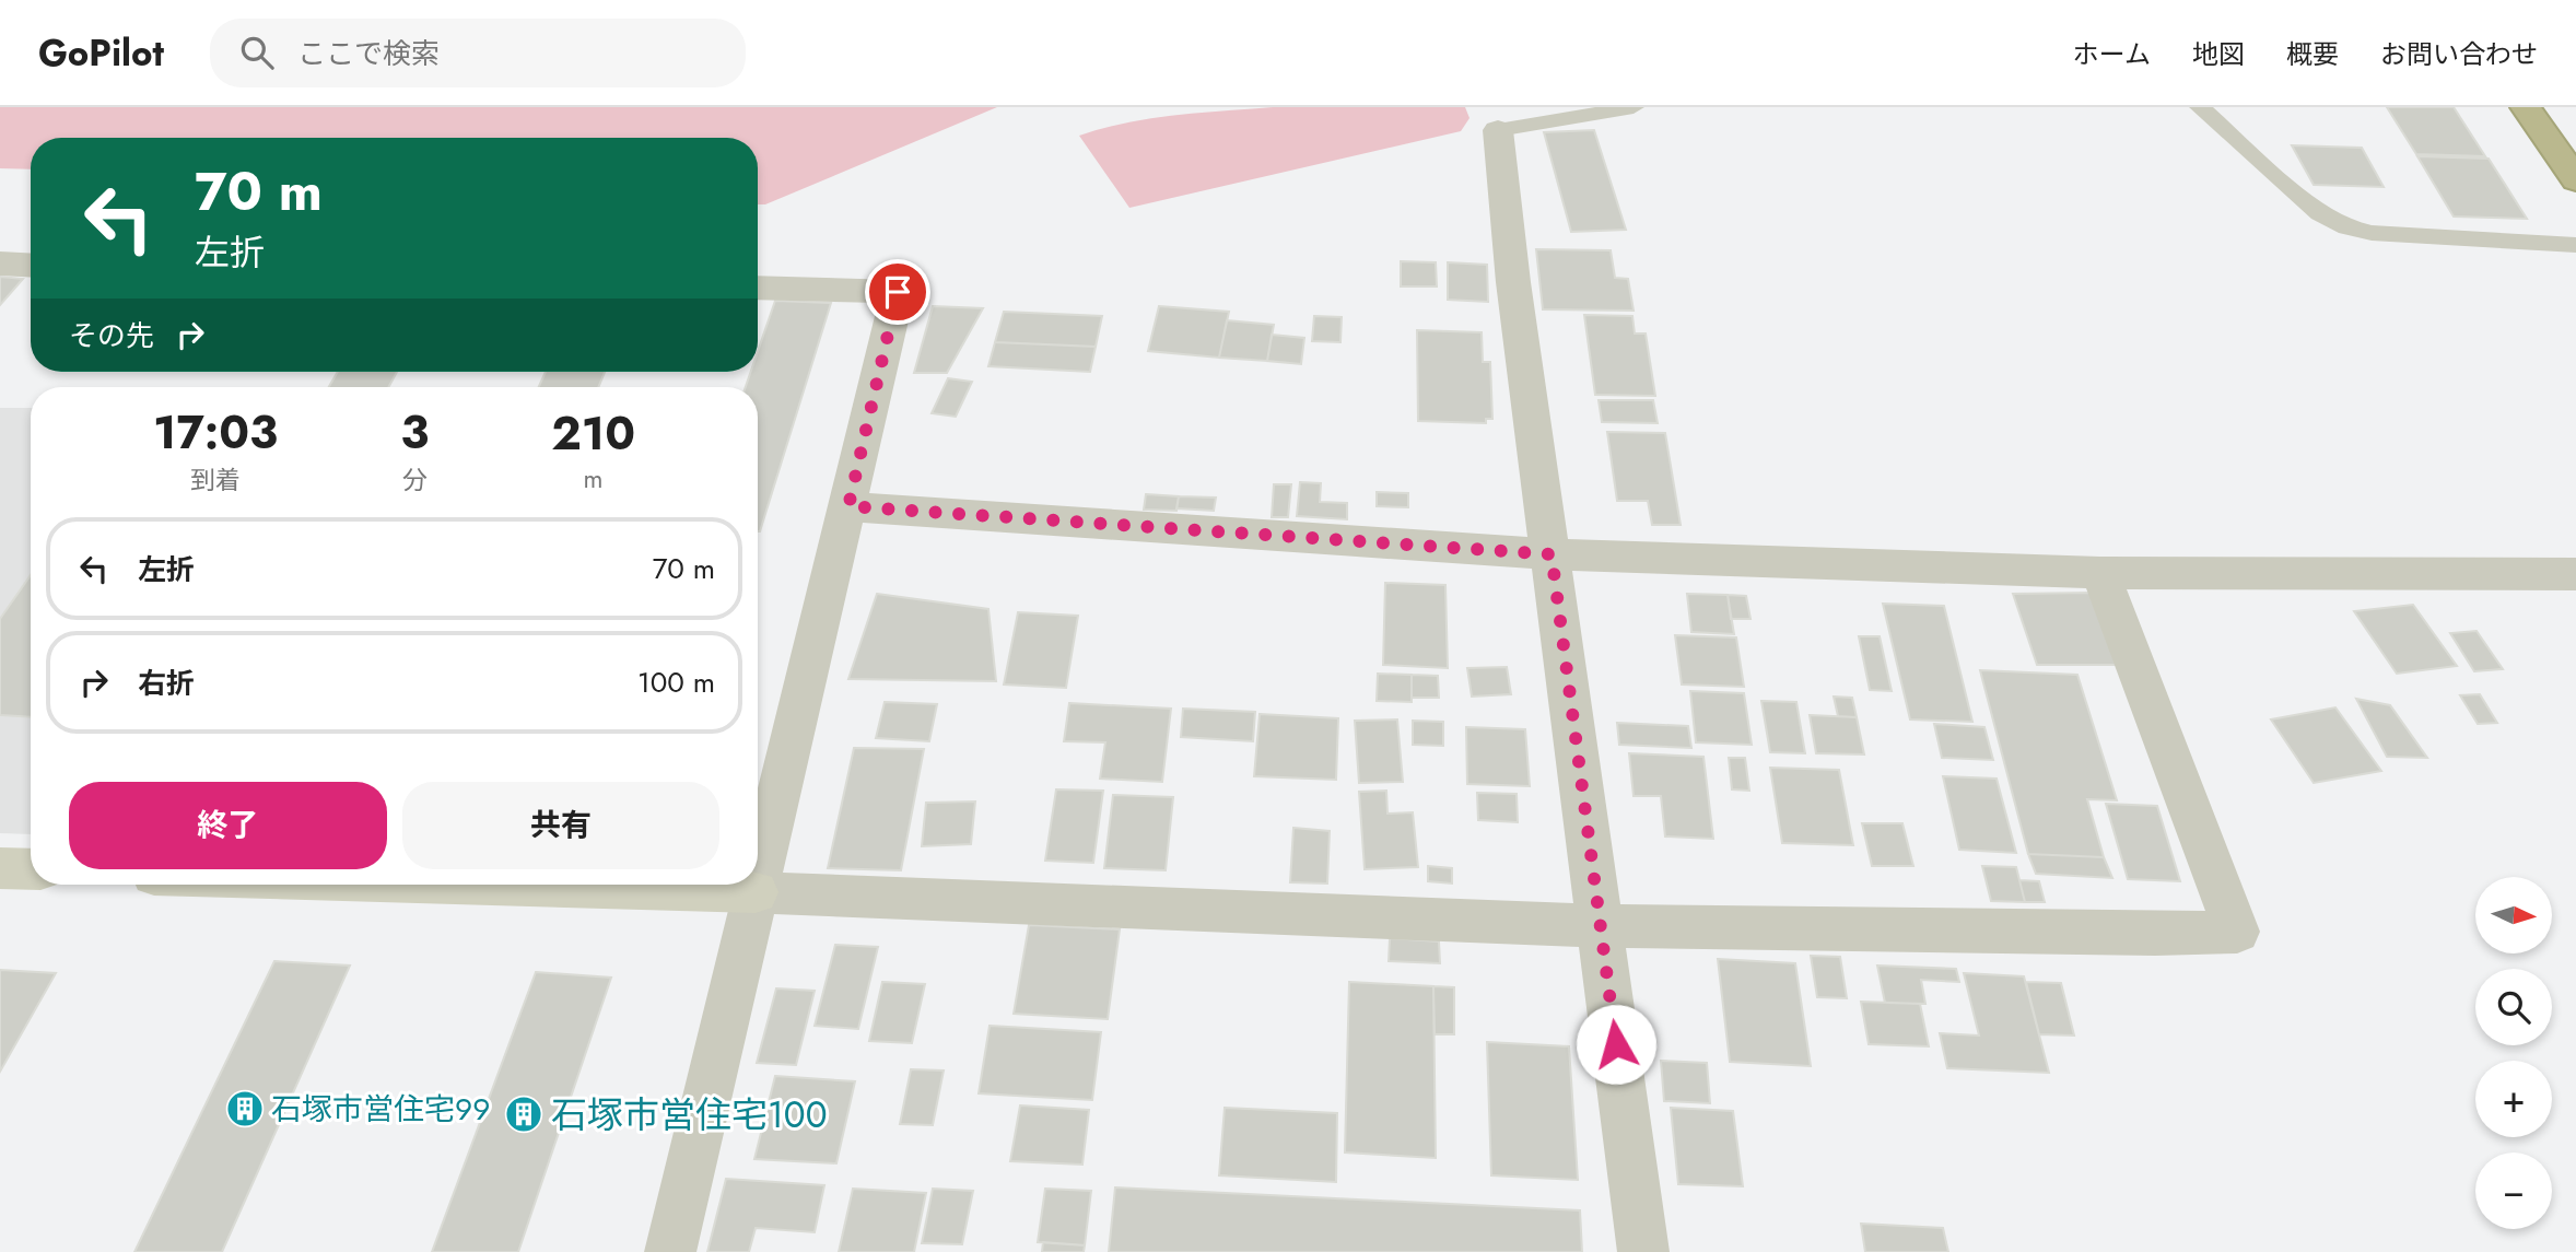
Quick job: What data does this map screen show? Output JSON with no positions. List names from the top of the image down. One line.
{"places":{"building":["石塚市営住宅99","石塚市営住宅100"]},"north":"right","page":{"header":"GoPilot","search":"ここで検索","nav":["ホーム","地図","概要","お問い合わせ"],"turn":["70 m","左折"],"then":"その先","eta":["17:03","到着","3","分","210","m"],"list":[{"name":"左折","value":"70 m"},{"name":"右折","value":"100 m"}],"buttons":["終了","共有"],"map_buttons":["+","−"]}}
